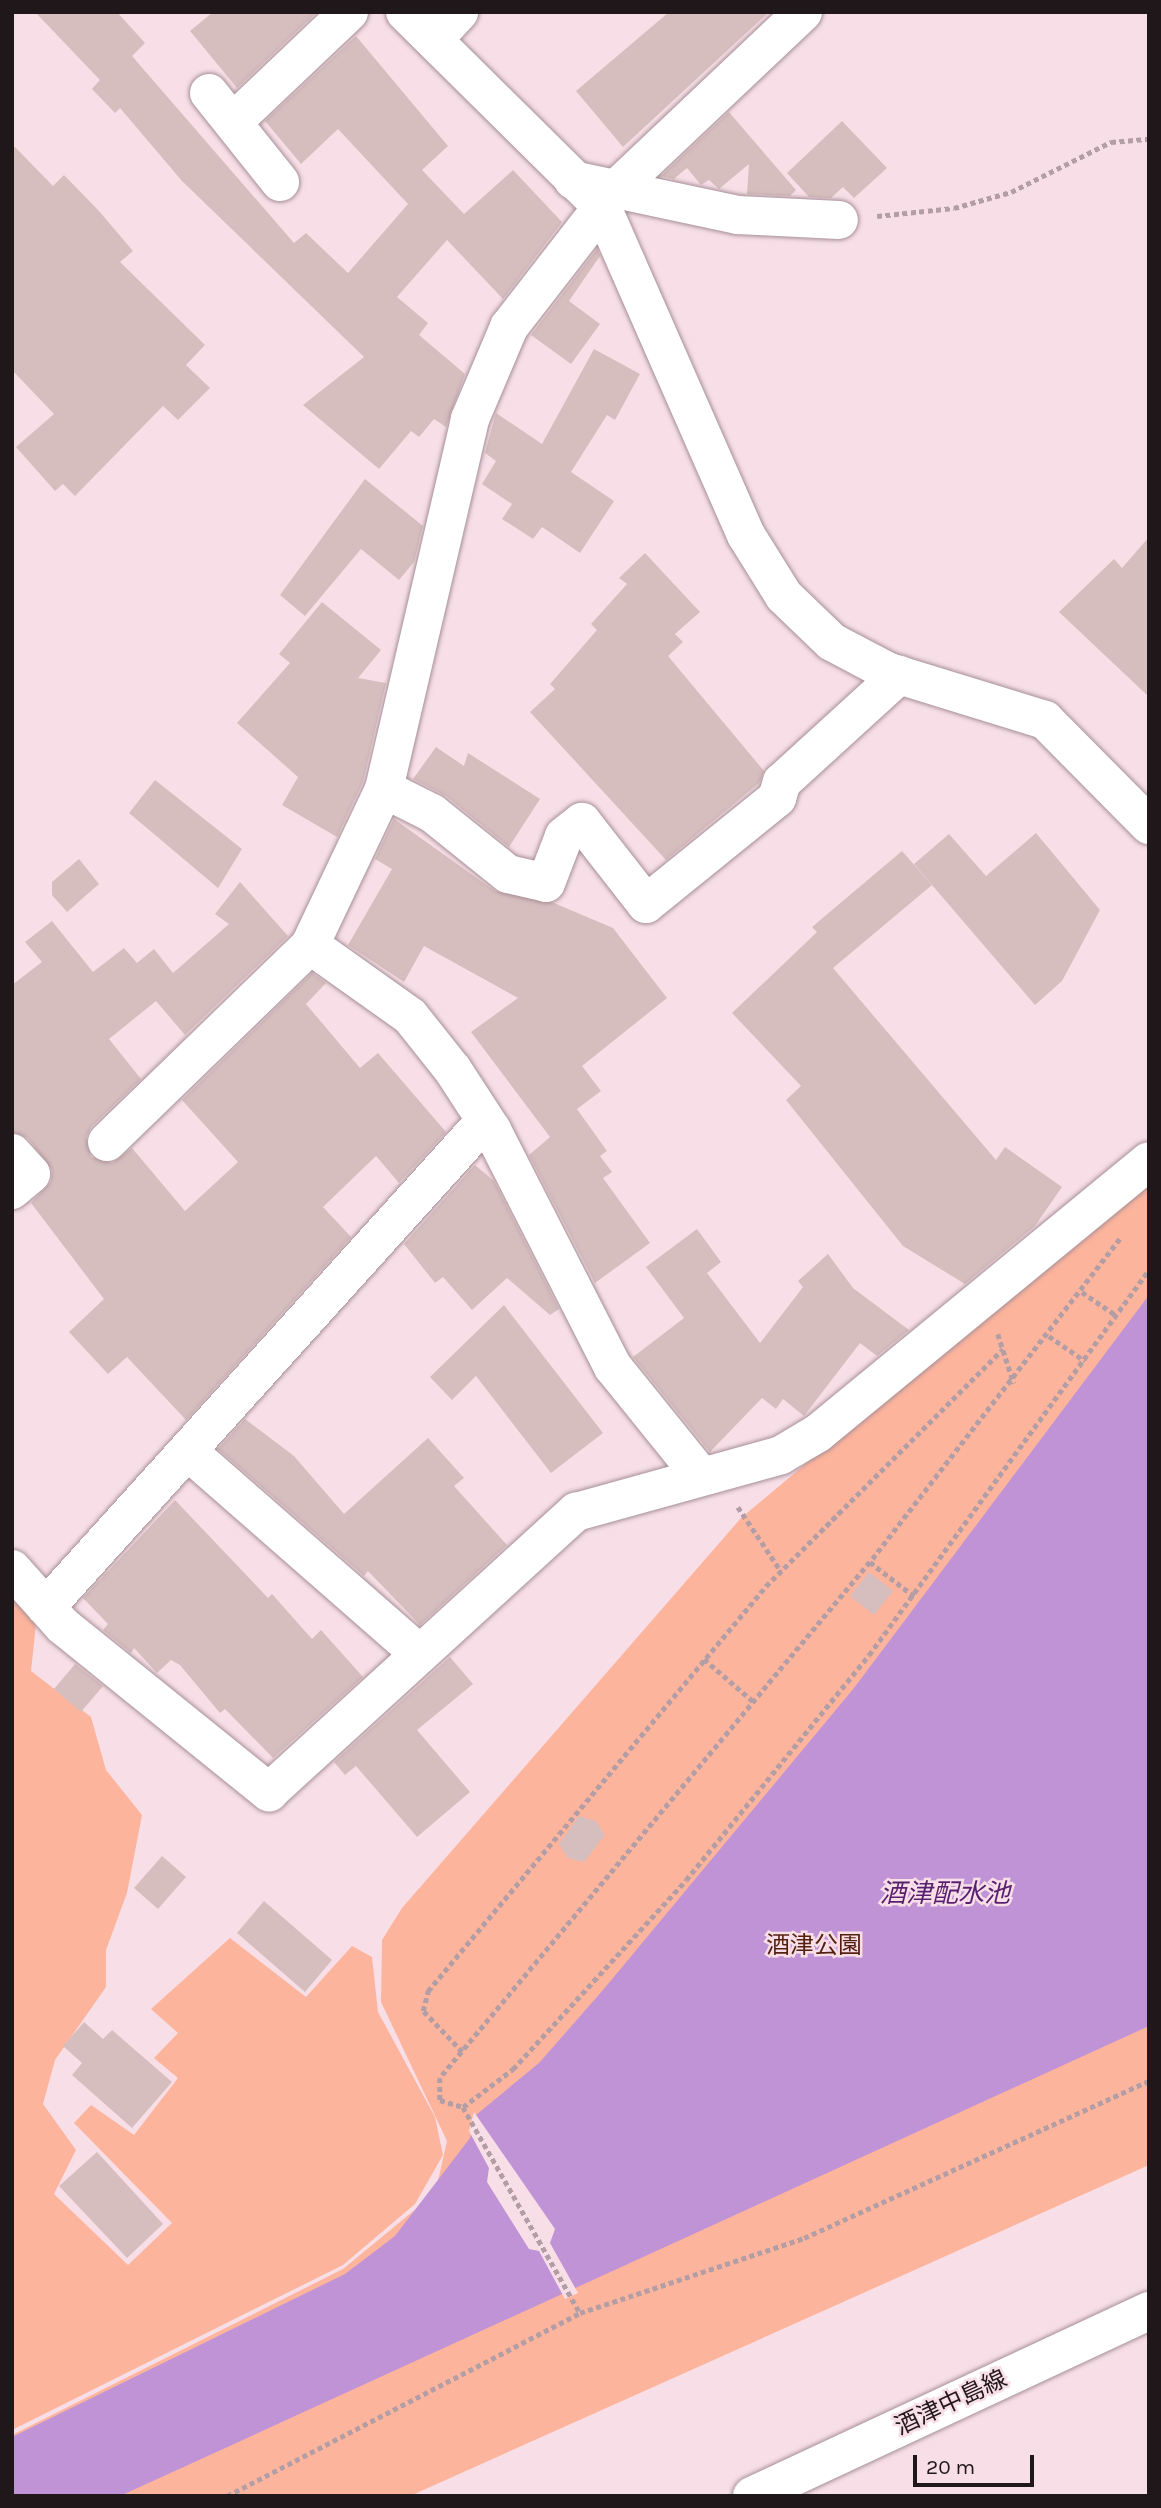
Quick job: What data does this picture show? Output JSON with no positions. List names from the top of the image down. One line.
{"streets":{"street":["酒津中島線"]},"water":["酒津配水池"],"parks":["酒津公園"],"scale_bar":"20 m"}
